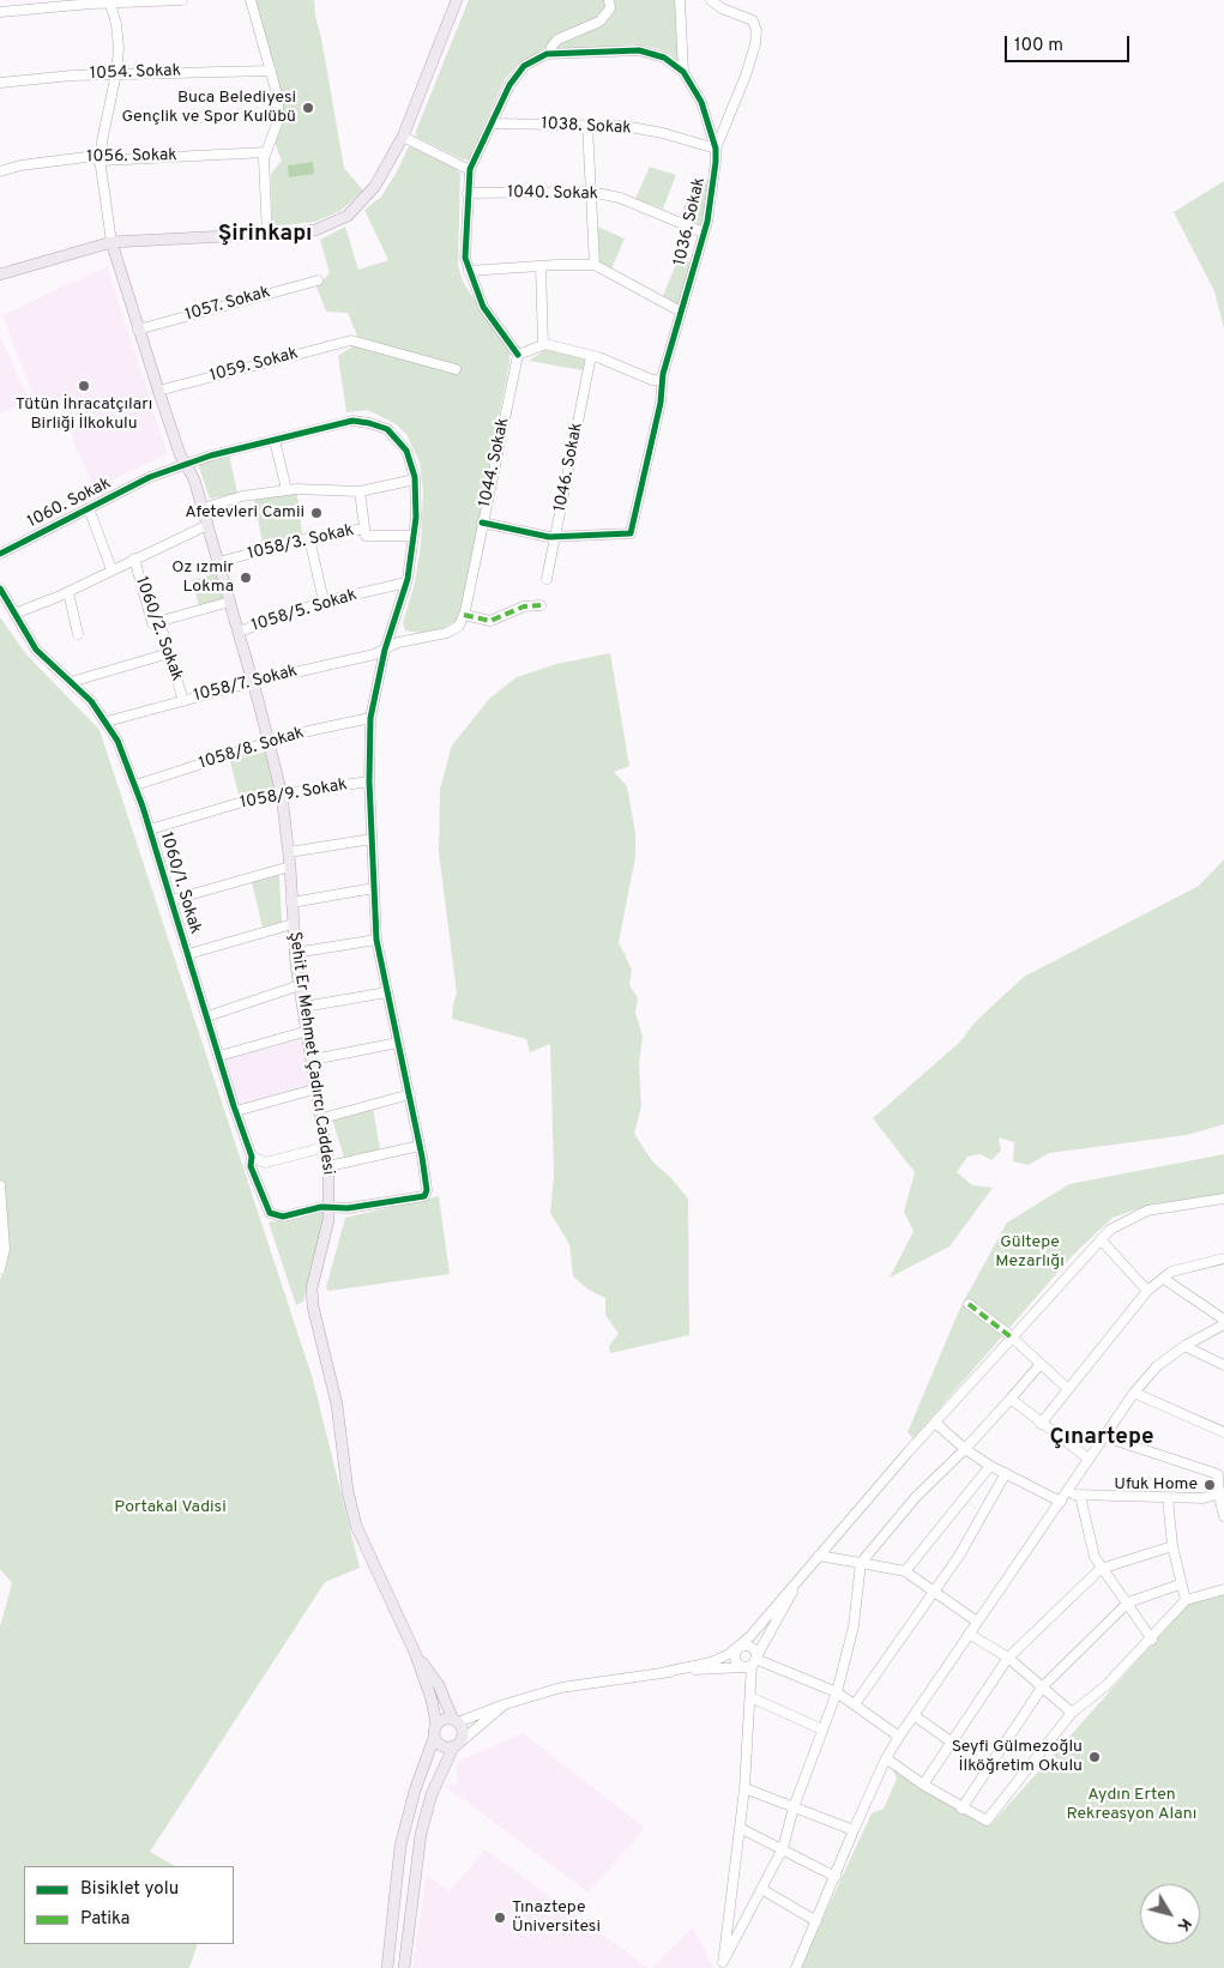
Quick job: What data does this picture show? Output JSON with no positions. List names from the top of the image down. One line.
{"streets":{"main road":["Şehit Er Mehmet Çadırcı Caddesi"],"street":["1054. Sokak","1038. Sokak","1056. Sokak","1040. Sokak","1036. Sokak","1057. Sokak","1059. Sokak","1044. Sokak","1046. Sokak","1060. Sokak","1058/3. Sokak","1058/5. Sokak","1060/2. Sokak","1058/7. Sokak","1058/8. Sokak","1058/9. Sokak","1060/1. Sokak"]},"crossings":[["1038. Sokak","1036. Sokak"],["1040. Sokak","1036. Sokak"],["1036. Sokak","1044. Sokak"],["1036. Sokak","1046. Sokak"],["1057. Sokak","Şehit Er Mehmet Çadırcı Caddesi"],["1059. Sokak","Şehit Er Mehmet Çadırcı Caddesi"],["1060. Sokak","1058/3. Sokak"],["1060. Sokak","1058/5. Sokak"],["1060. Sokak","1060/2. Sokak"],["1060. Sokak","1058/7. Sokak"],["1060. Sokak","1058/8. Sokak"],["1060. Sokak","1058/9. Sokak"],["1060. Sokak","1060/1. Sokak"],["1060. Sokak","Şehit Er Mehmet Çadırcı Caddesi"],["1058/3. Sokak","Şehit Er Mehmet Çadırcı Caddesi"],["1058/5. Sokak","Şehit Er Mehmet Çadırcı Caddesi"],["1060/2. Sokak","1058/7. Sokak"],["1058/7. Sokak","1060/1. Sokak"],["1058/7. Sokak","Şehit Er Mehmet Çadırcı Caddesi"],["1058/8. Sokak","1060/1. Sokak"],["1058/8. Sokak","Şehit Er Mehmet Çadırcı Caddesi"],["1058/9. Sokak","1060/1. Sokak"],["1058/9. Sokak","Şehit Er Mehmet Çadırcı Caddesi"],["1060/1. Sokak","Şehit Er Mehmet Çadırcı Caddesi"]],"districts":["Şirinkapı","Çınartepe"],"parks":["Gültepe Mezarlığı","Portakal Vadisi","Aydın Erten Rekreasyon Alanı"],"places":["Buca Belediyesi Gençlik ve Spor Kulübü","Tütün İhracatçıları Birliği İlkokulu","Afetevleri Camii","Oz ızmir Lokma","Ufuk Home","Seyfi Gülmezoğlu İlköğretim Okulu","Tınaztepe Üniversitesi"],"legend":["Bisiklet yolu","Patika"],"scale_bar":"100 m","north":"bottom right"}
